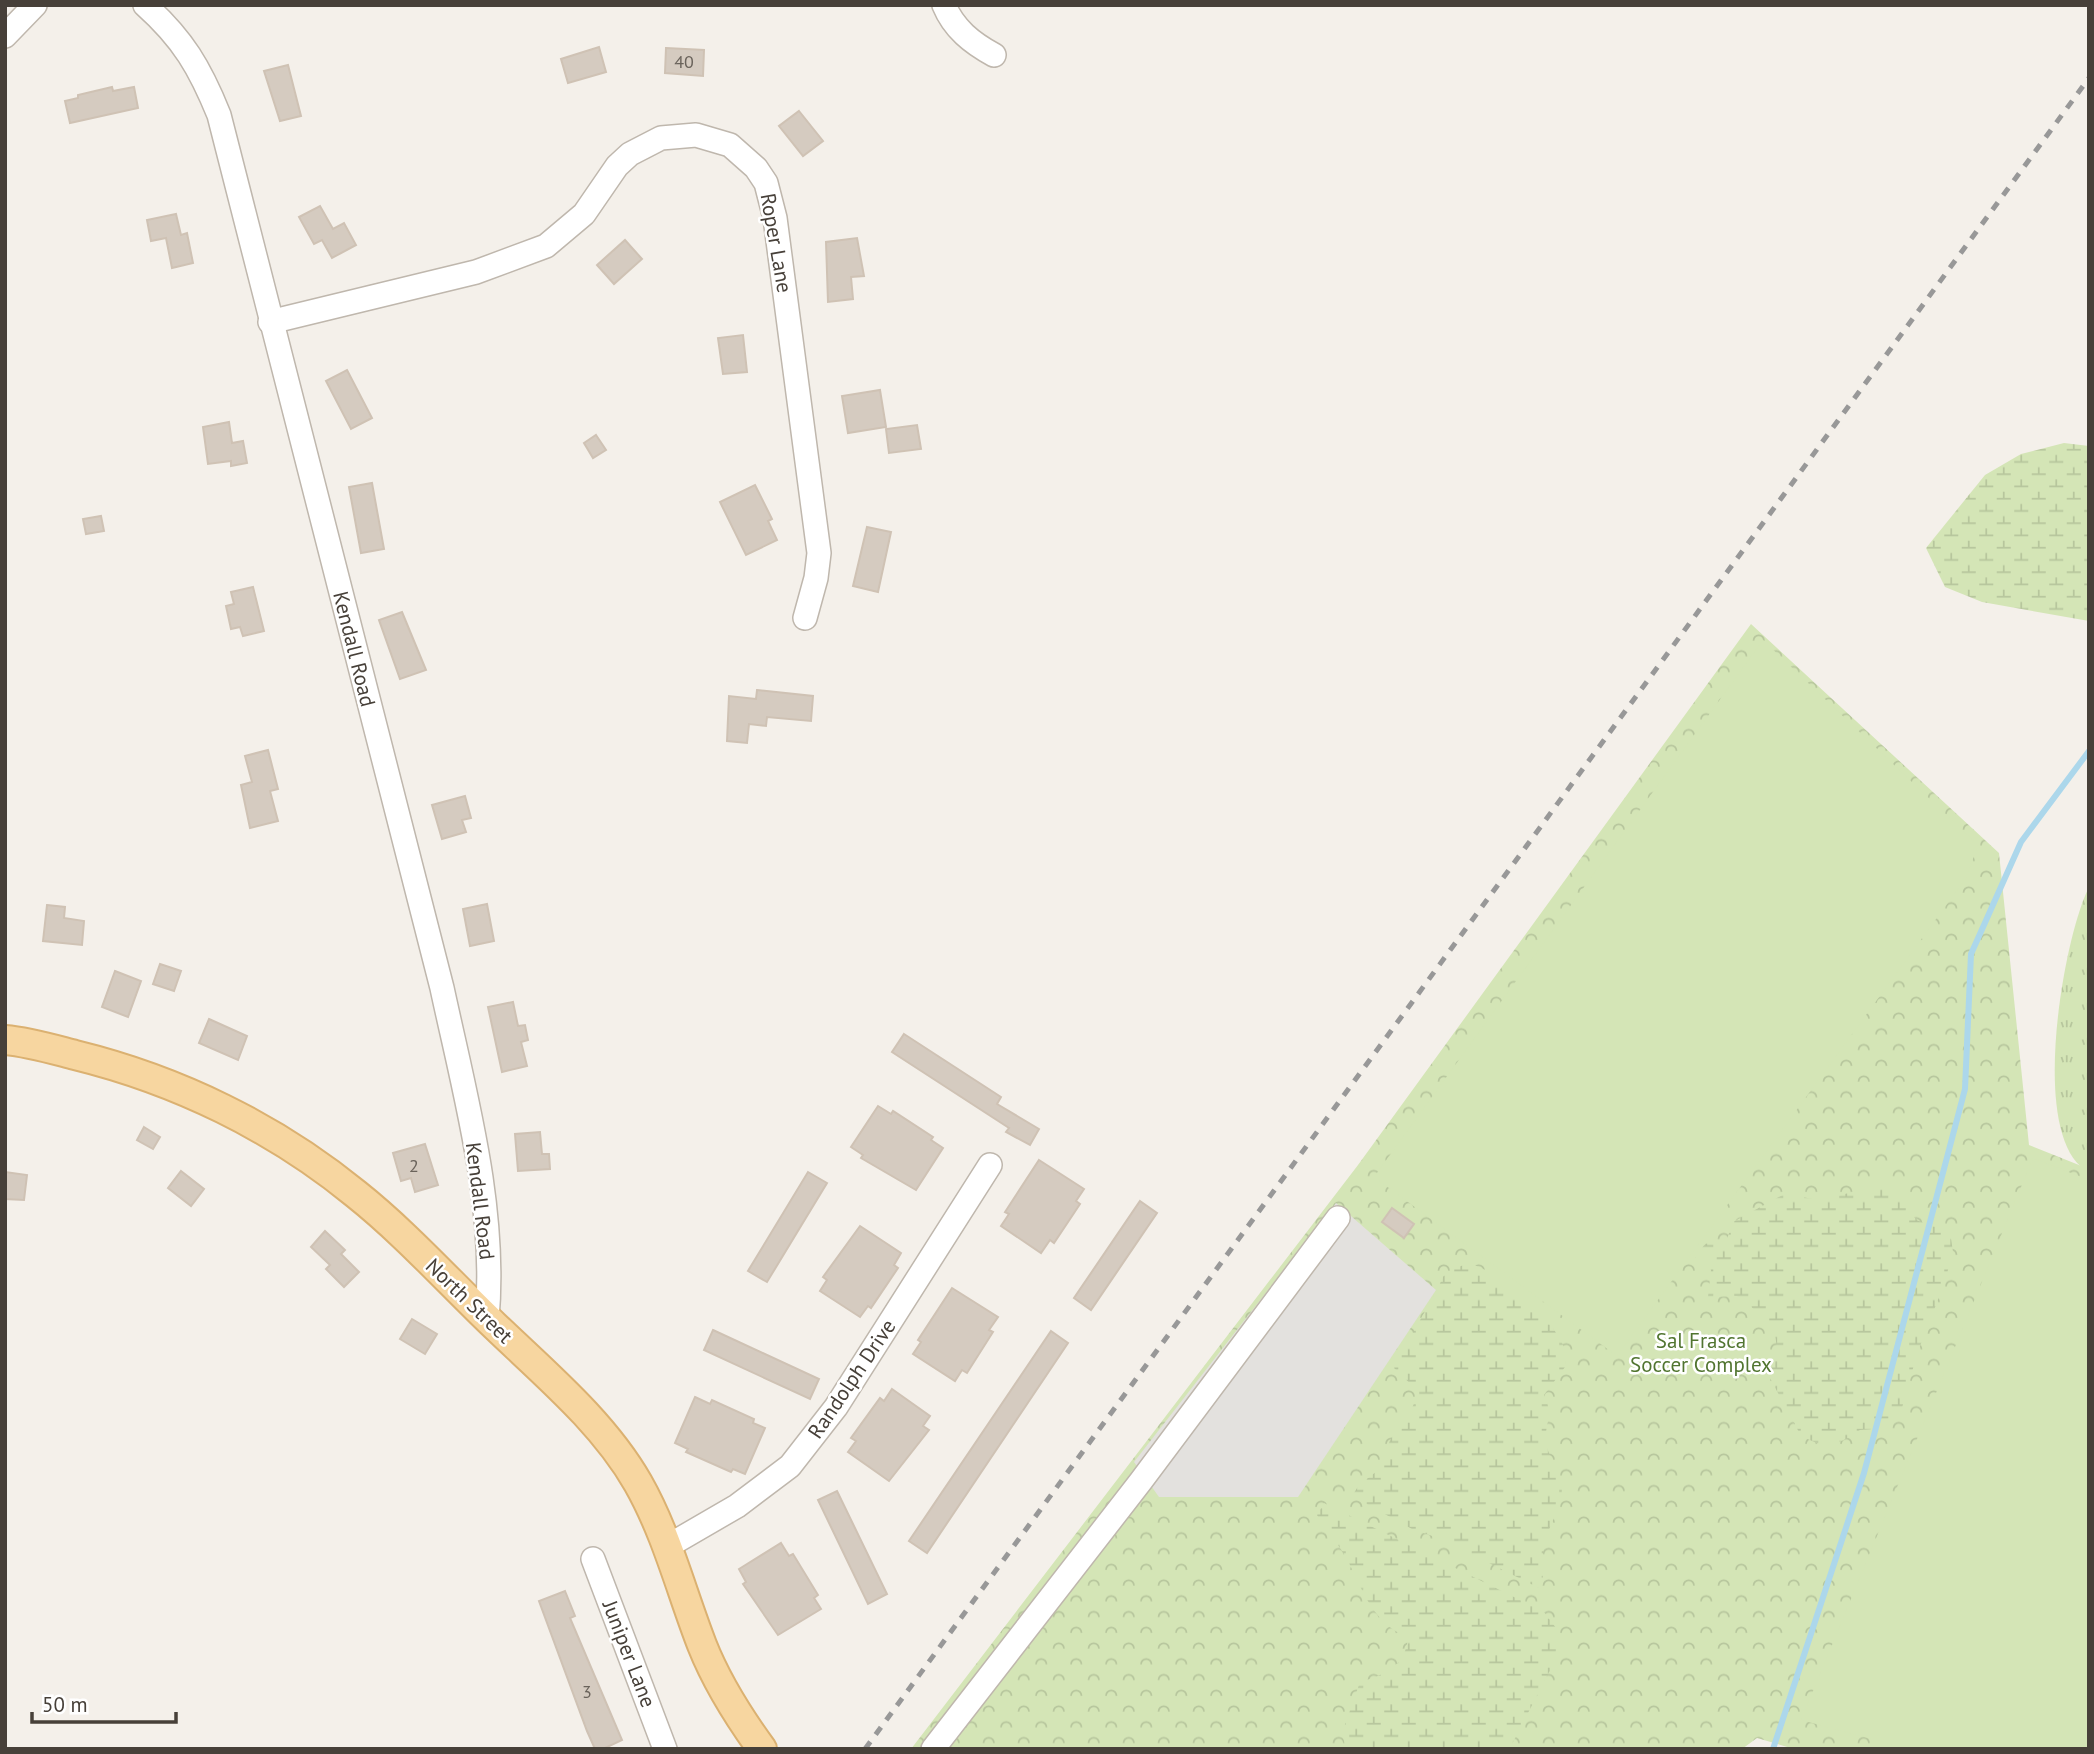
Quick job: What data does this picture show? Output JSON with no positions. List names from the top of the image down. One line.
{"streets":{"main road":["North Street"],"street":["Roper Lane","Kendall Road","Randolph Drive","Juniper Lane"]},"crossings":[["Roper Lane","Kendall Road"],["Kendall Road","North Street"],["North Street","Randolph Drive"]],"parks":["Sal Frasca Soccer Complex"],"house_numbers":["40","2","3"],"scale_bar":"50 m"}
